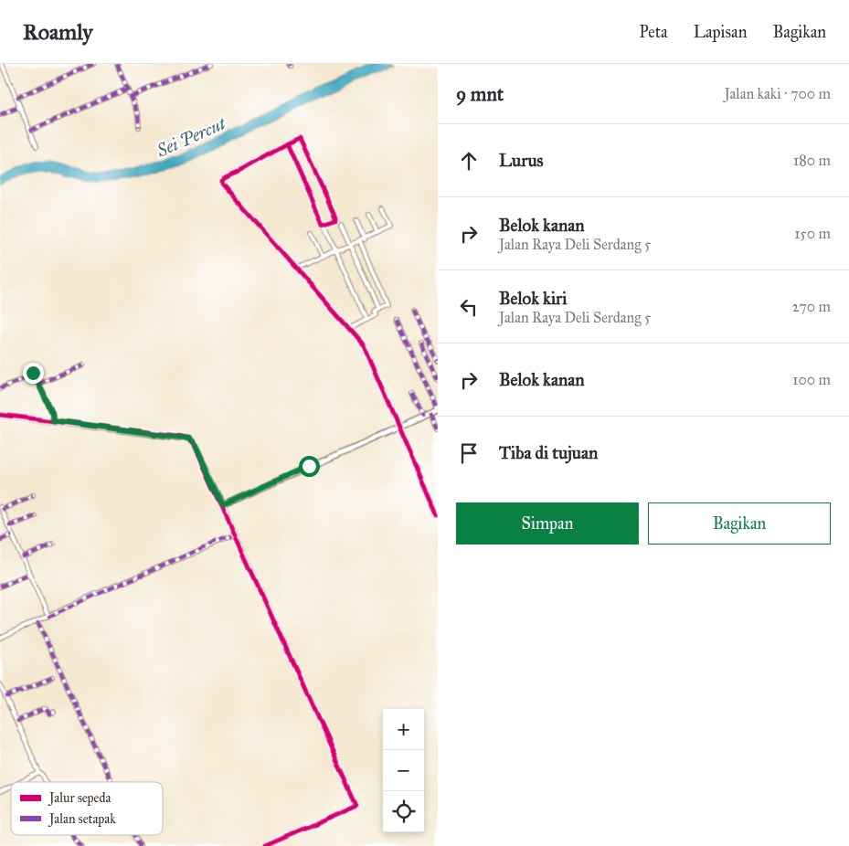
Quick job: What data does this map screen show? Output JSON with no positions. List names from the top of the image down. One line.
{"water":["Sei Percut"],"legend":["Jalur sepeda","Jalan setapak"],"page":{"header":"Roamly","nav":["Peta","Lapisan","Bagikan"],"heading":["9 mnt","Jalan kaki · 700 m"],"list":[["Lurus","180 m"],["Belok kanan","Jalan Raya Deli Serdang 5","150 m"],["Belok kiri","Jalan Raya Deli Serdang 5","270 m"],["Belok kanan","100 m"],"Tiba di tujuan"],"buttons":["Simpan","Bagikan"],"map_buttons":["+","−"]}}
